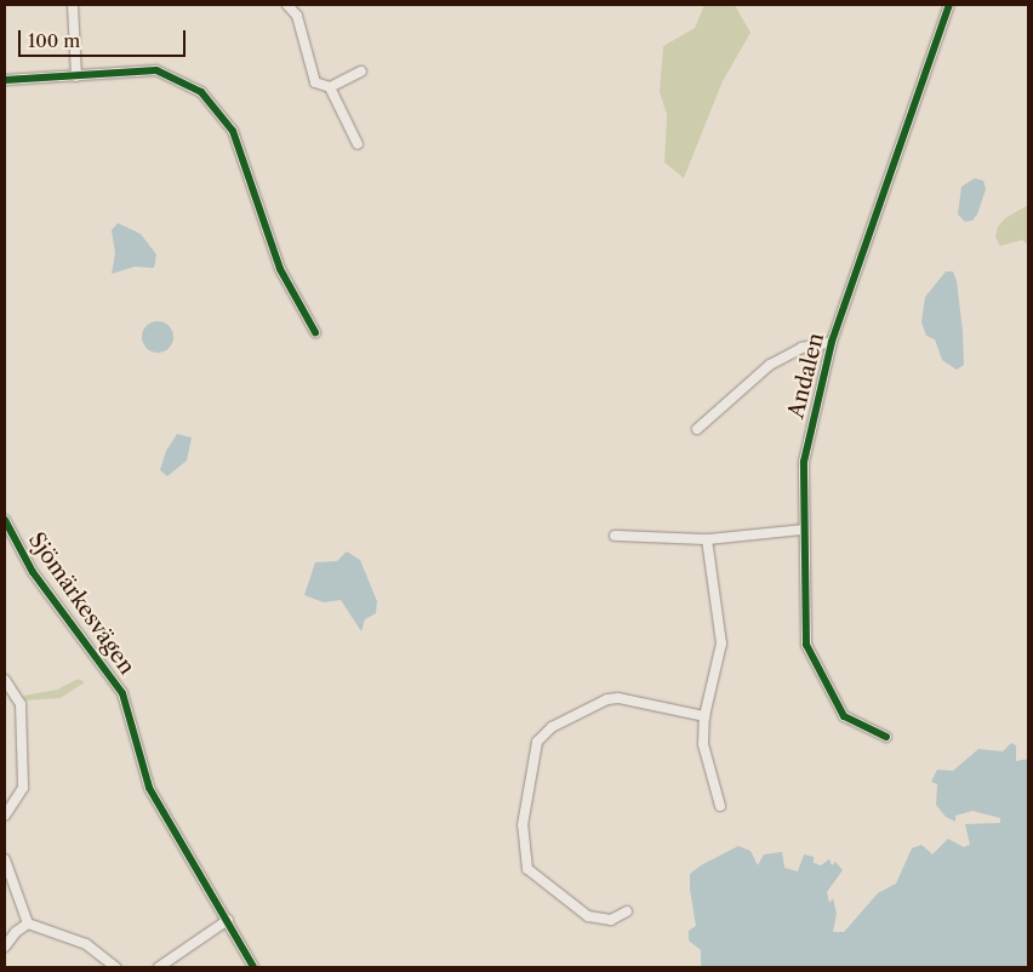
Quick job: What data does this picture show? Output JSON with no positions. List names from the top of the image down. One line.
{"streets":{"street":["Andalen","Sjömärkesvägen"]},"scale_bar":"100 m"}
